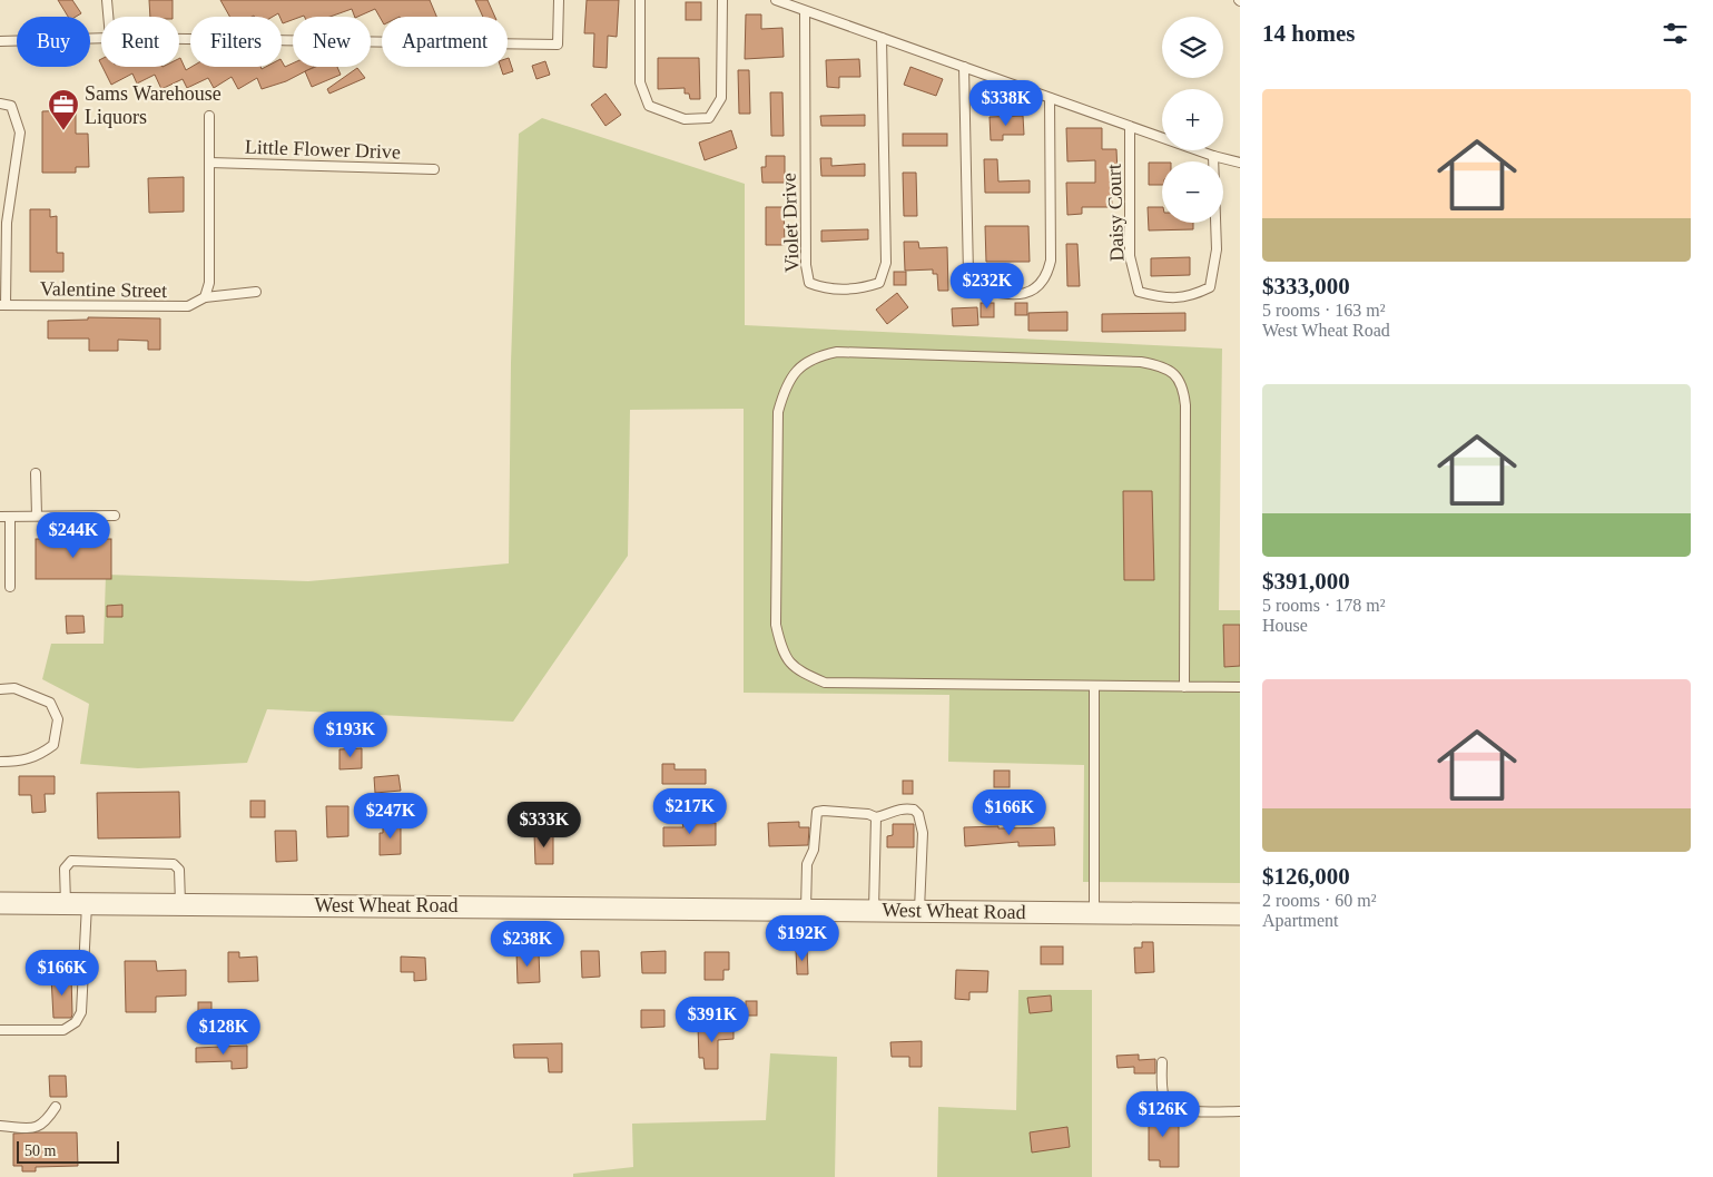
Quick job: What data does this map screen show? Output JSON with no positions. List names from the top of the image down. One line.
{"streets":{"street":["West Wheat Road"],"lane":["Little Flower Drive","Daisy Court","Violet Drive","Valentine Street"]},"places":{"office":["Sams Warehouse Liquors"]},"scale_bar":"50 m","page":{"heading":"14 homes","map_buttons":["+","−"],"chip":["Buy","Rent","Filters","New","Apartment"],"list":[{"name":"$333,000","note":"5 rooms · 163 m² · West Wheat Road"},{"name":"$391,000","note":"5 rooms · 178 m² · House"},{"name":"$126,000","note":"2 rooms · 60 m² · Apartment"}],"price":["$338K","$232K","$244K","$193K","$217K","$166K","$247K","$333K","$192K","$238K","$166K","$391K","$128K","$126K"],"scale":"50 m"}}
